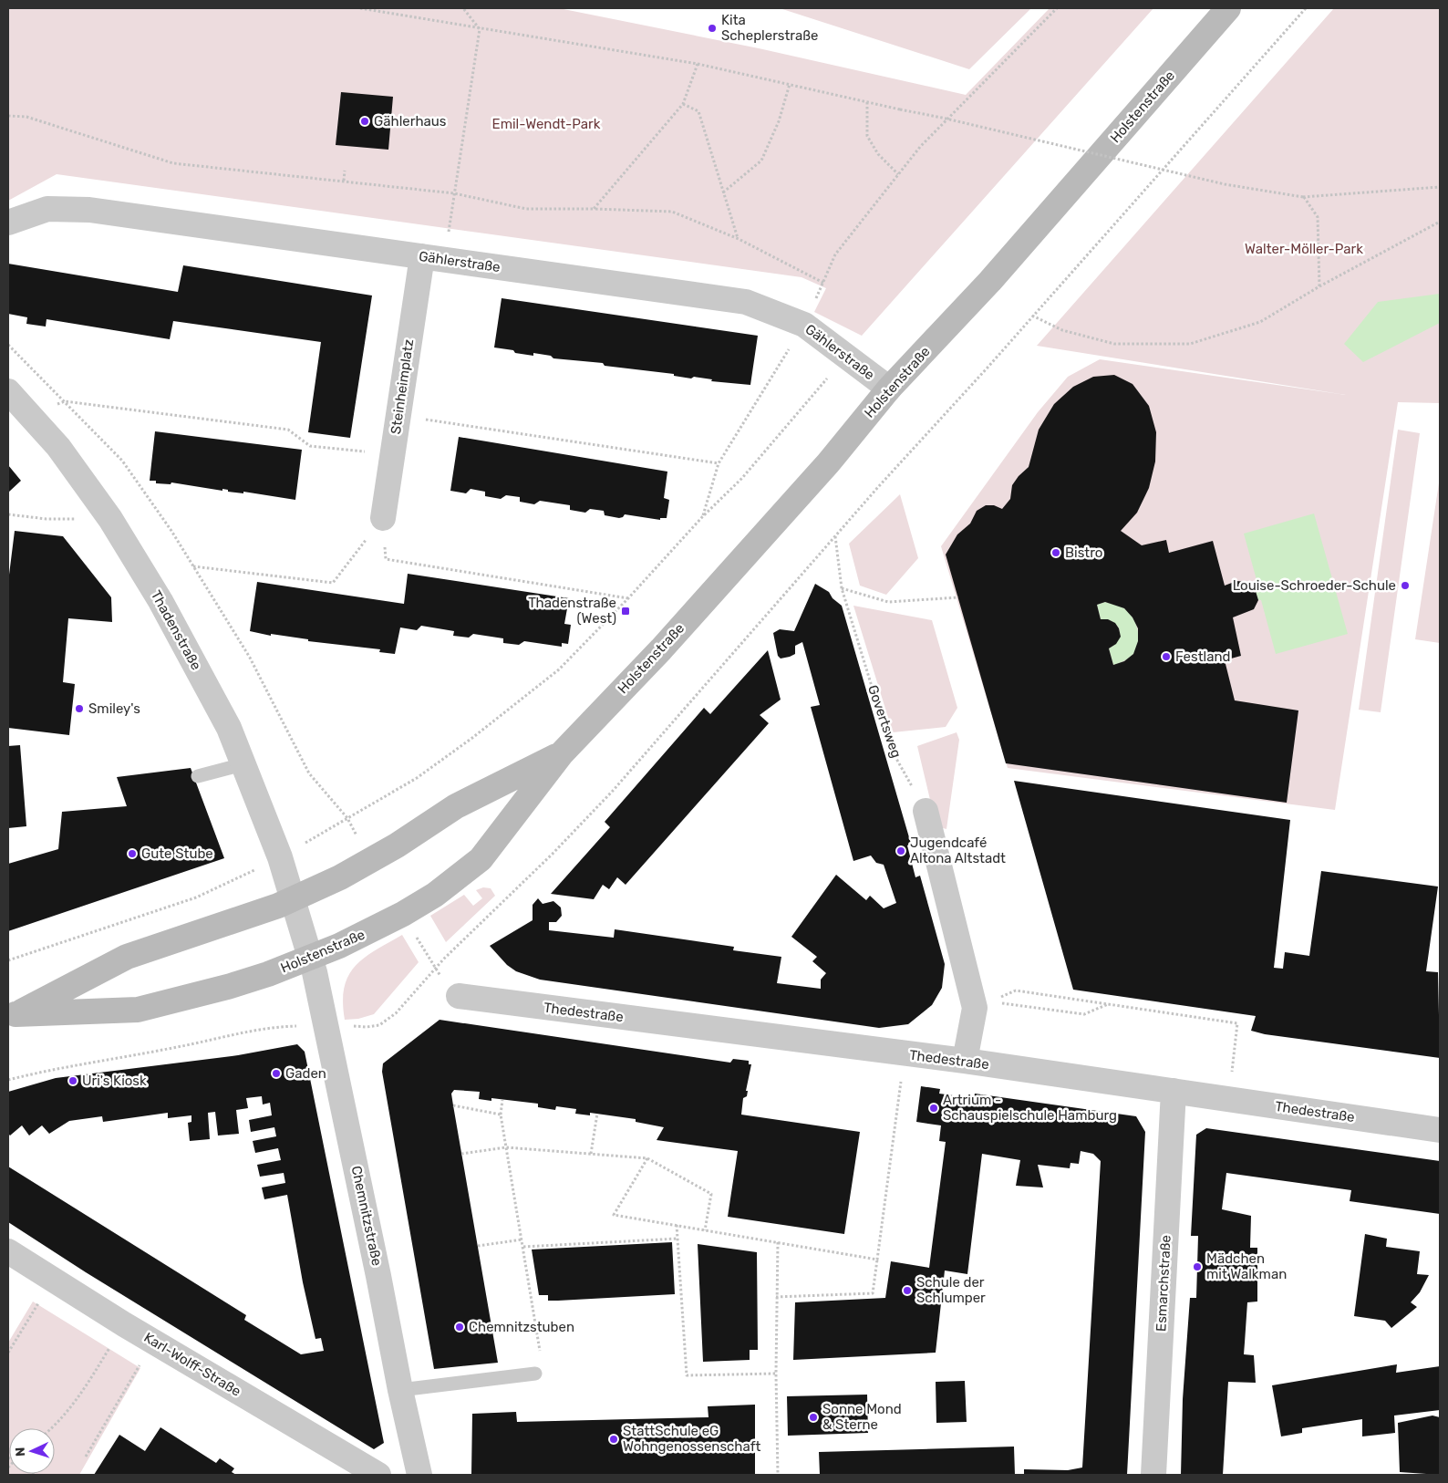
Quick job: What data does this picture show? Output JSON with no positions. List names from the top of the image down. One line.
{"streets":{"main road":["Holstenstraße"],"street":["Gählerstraße","Steinheimplatz","Thadenstraße","Thedestraße","Chemnitzstraße","Esmarchstraße","Karl-Wolff-Straße"],"path":["Govertsweg"]},"crossings":[["Holstenstraße","Gählerstraße"],["Holstenstraße","Thadenstraße"],["Holstenstraße","Chemnitzstraße"],["Gählerstraße","Steinheimplatz"],["Thadenstraße","Chemnitzstraße"],["Thedestraße","Esmarchstraße"]],"parks":["Emil-Wendt-Park","Walter-Möller-Park"],"places":{"other":["Kita Scheplerstraße","Gählerhaus","Bistro","Louise-Schroeder-Schule","Festland","Smiley's","Jugendcafé Altona Altstadt","Gute Stube","Gaden","Uri's Kiosk","Artrium - Schauspielschule Hamburg","Mädchen mit Walkman","Schule der Schlumper","Chemnitzstuben","Sonne Mond & Sterne","StattSchule eG Wohngenossenschaft"],"transit":["Thadenstraße (West)"]},"north":"left"}
